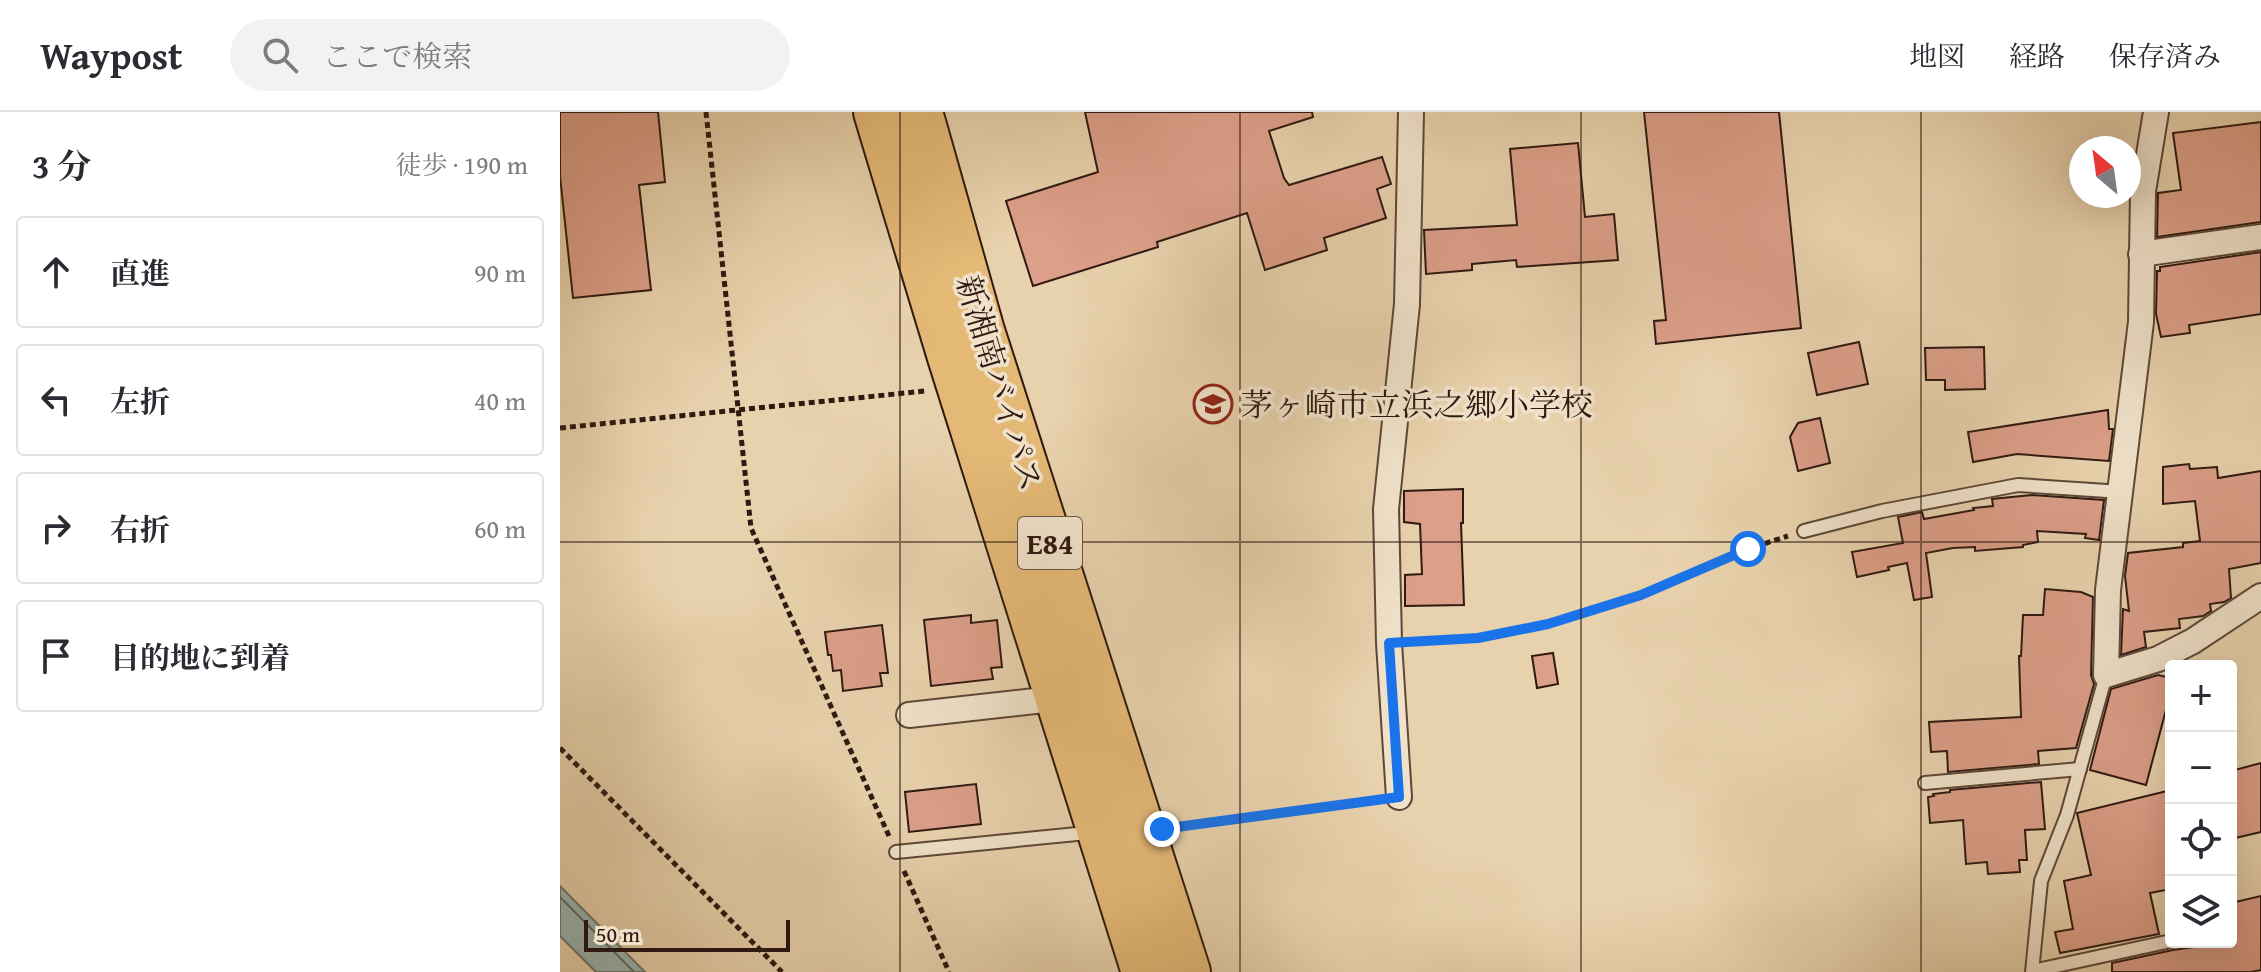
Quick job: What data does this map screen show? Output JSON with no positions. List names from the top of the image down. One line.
{"streets":{"highway":["新湘南バイパス","E84"]},"places":{"school or university":["茅ヶ崎市立浜之郷小学校"]},"scale_bar":"50 m","north":"top left","page":{"header":"Waypost","search":"ここで検索","nav":["地図","経路","保存済み"],"heading":["3 分","徒歩 · 190 m"],"list":[["直進","90 m"],["左折","40 m"],["右折","60 m"],"目的地に到着"],"map_buttons":["+","−"],"scale":"50 m"}}
